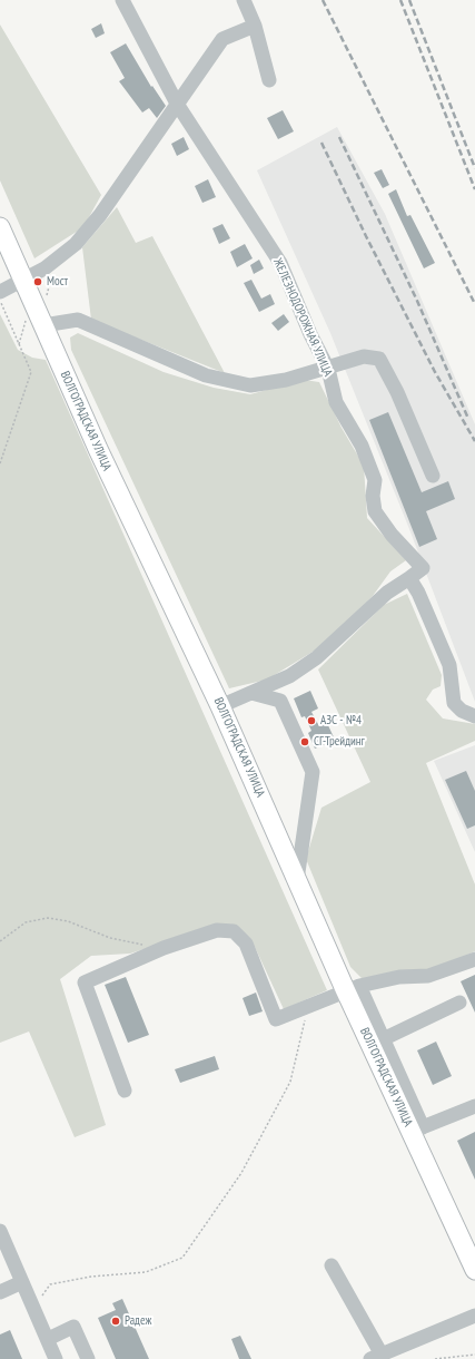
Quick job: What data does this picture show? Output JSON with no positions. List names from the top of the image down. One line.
{"streets":{"main road":["ВОЛГОГРАДСКАЯ УЛИЦА"],"street":["ЖЕЛЕЗНОДОРОЖНАЯ УЛИЦА"]},"places":["Мост","АЗС - №4","СГ-Трейдинг","Радеж"]}
